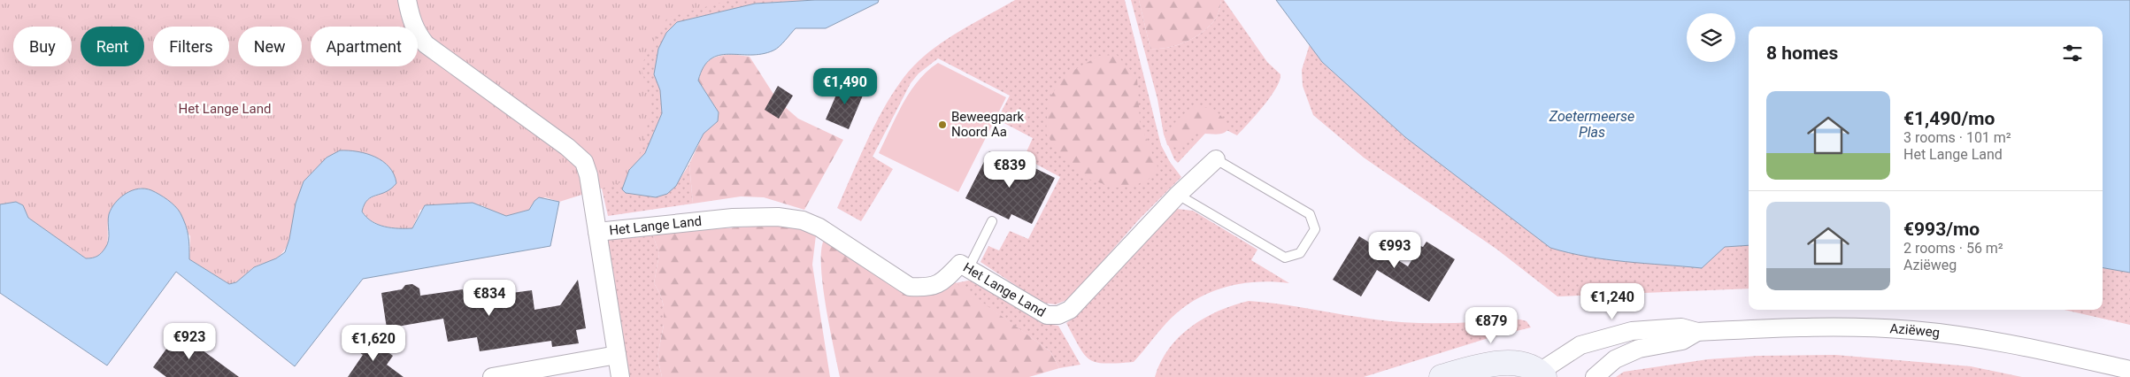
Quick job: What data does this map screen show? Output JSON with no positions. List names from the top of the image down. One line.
{"streets":{"street":["Het Lange Land","Aziëweg"]},"water":["Zoetermeerse Plas"],"parks":["Het Lange Land"],"places":["Beweegpark Noord Aa"],"page":{"chip":["Buy","Rent","Filters","New","Apartment"],"heading":"8 homes","price":["€1,490","€839","€993","€834","€1,240","€879","€923","€1,620"],"list":[{"name":"€1,490/mo","note":"3 rooms · 101 m² · Het Lange Land"},{"name":"€993/mo","note":"2 rooms · 56 m² · Aziëweg"}]}}
